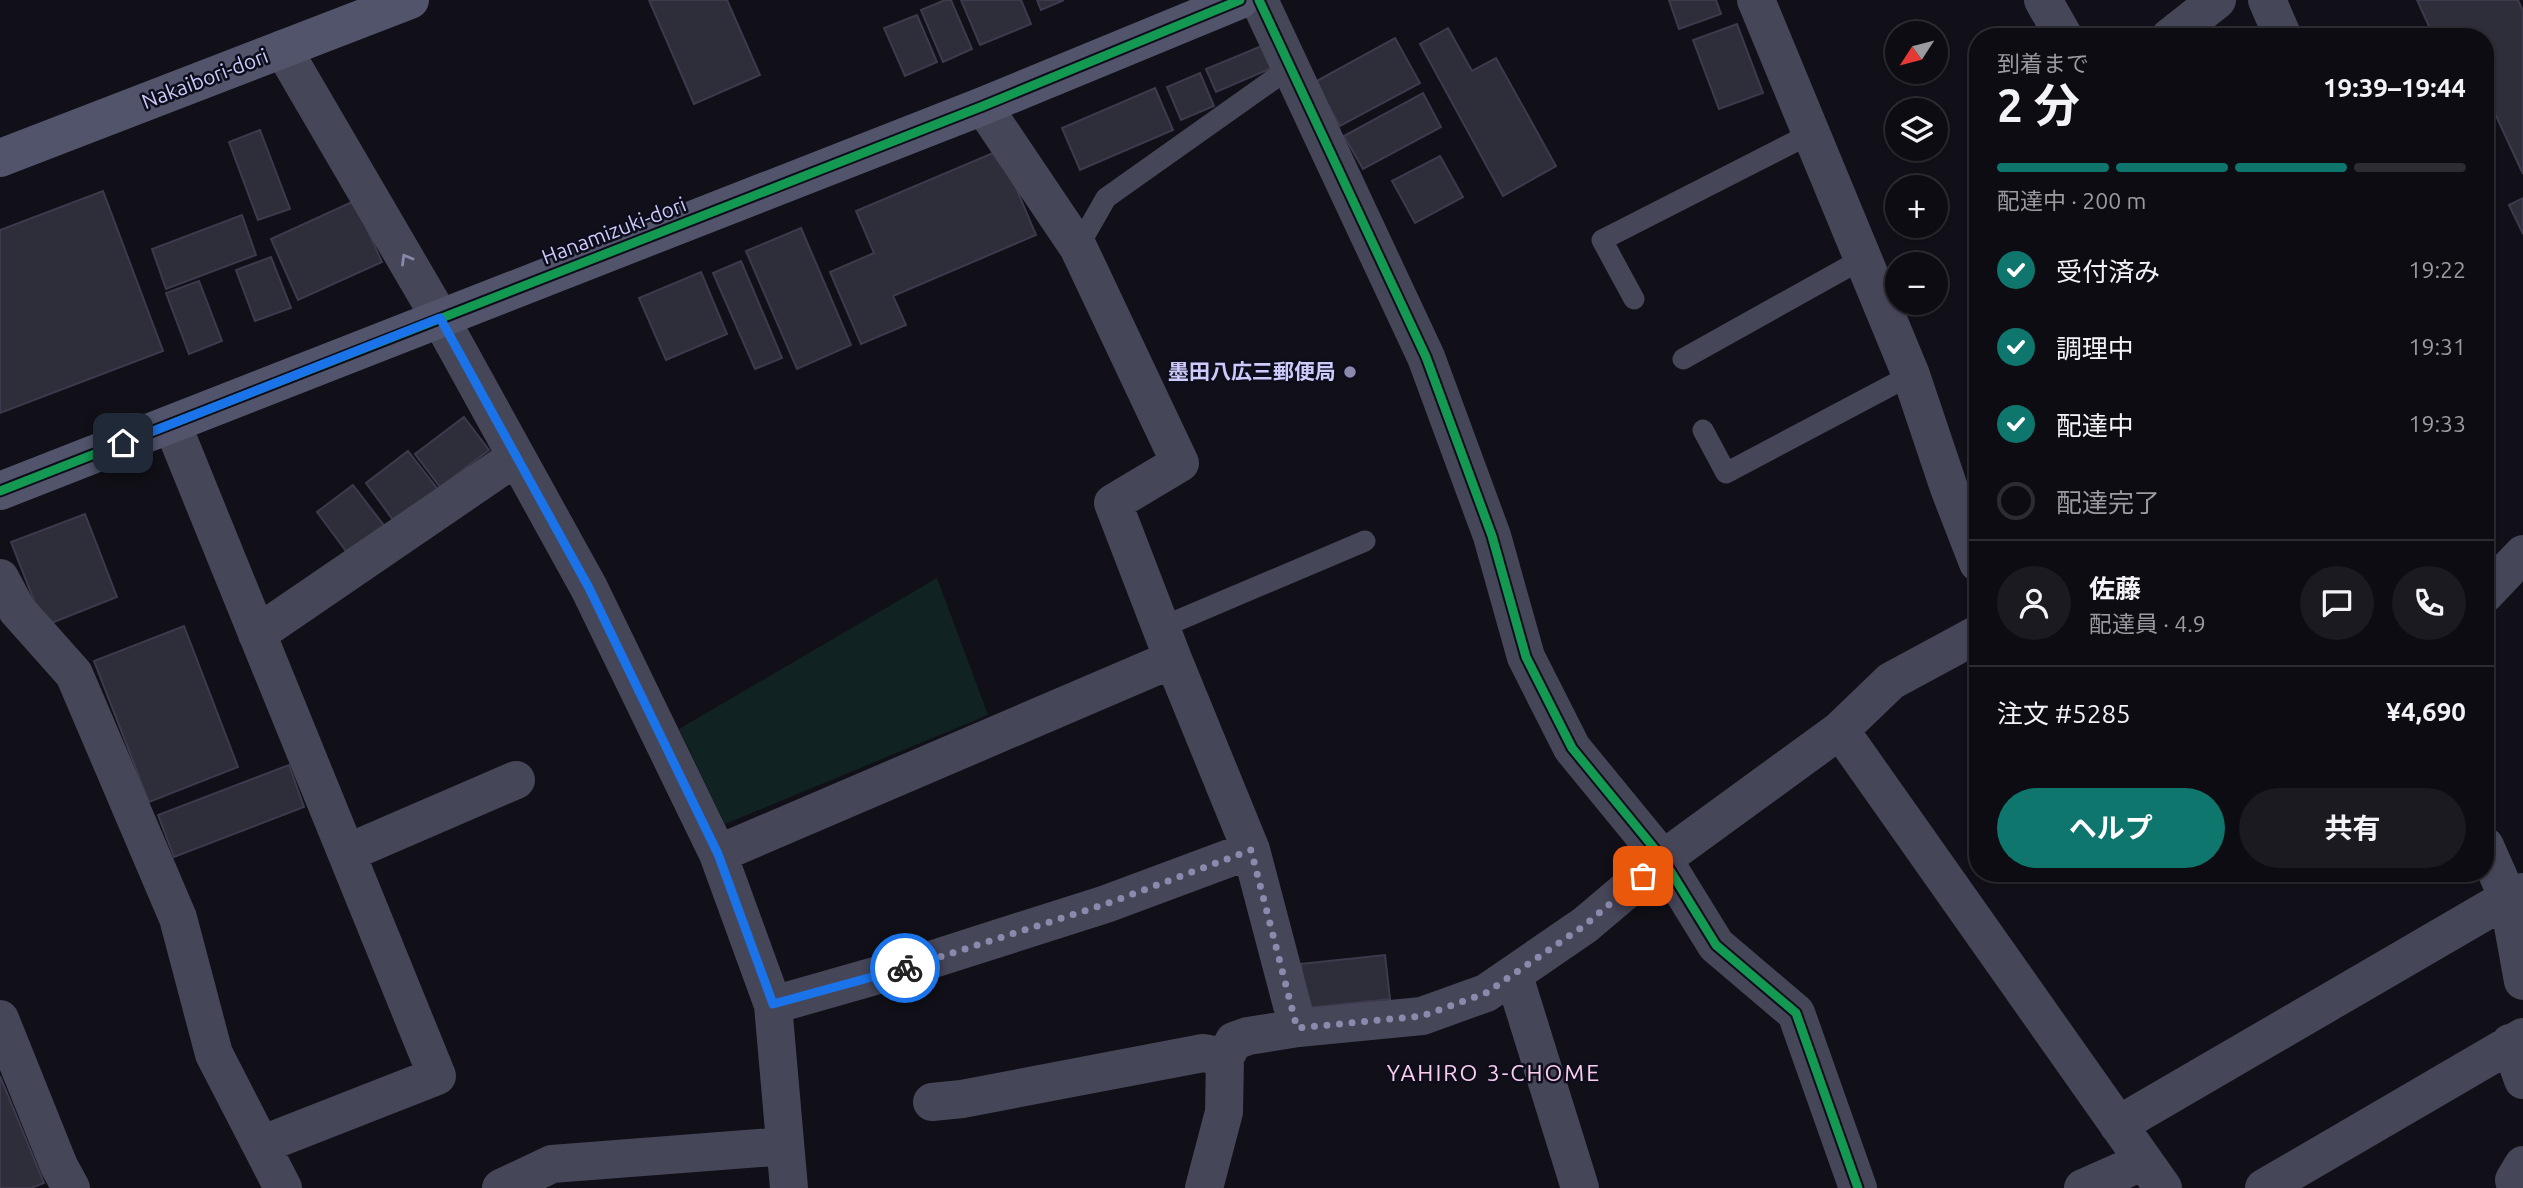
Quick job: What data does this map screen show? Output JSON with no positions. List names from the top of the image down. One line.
{"streets":{"street":["Nakaibori-dori","Hanamizuki-dori"]},"districts":["YAHIRO 3-CHOME"],"places":["墨田八広三郵便局"],"north":"bottom left","page":{"map_buttons":["+","−"],"heading":["2 分","到着まで","19:39–19:44"],"panel":["佐藤","配達員 · 4.9","注文 #5285","¥4,690"],"bar":"配達中 · 200 m","list":[["受付済み","19:22"],["調理中","19:31"],["配達中","19:33"],"配達完了"],"buttons":["ヘルプ","共有"]}}
